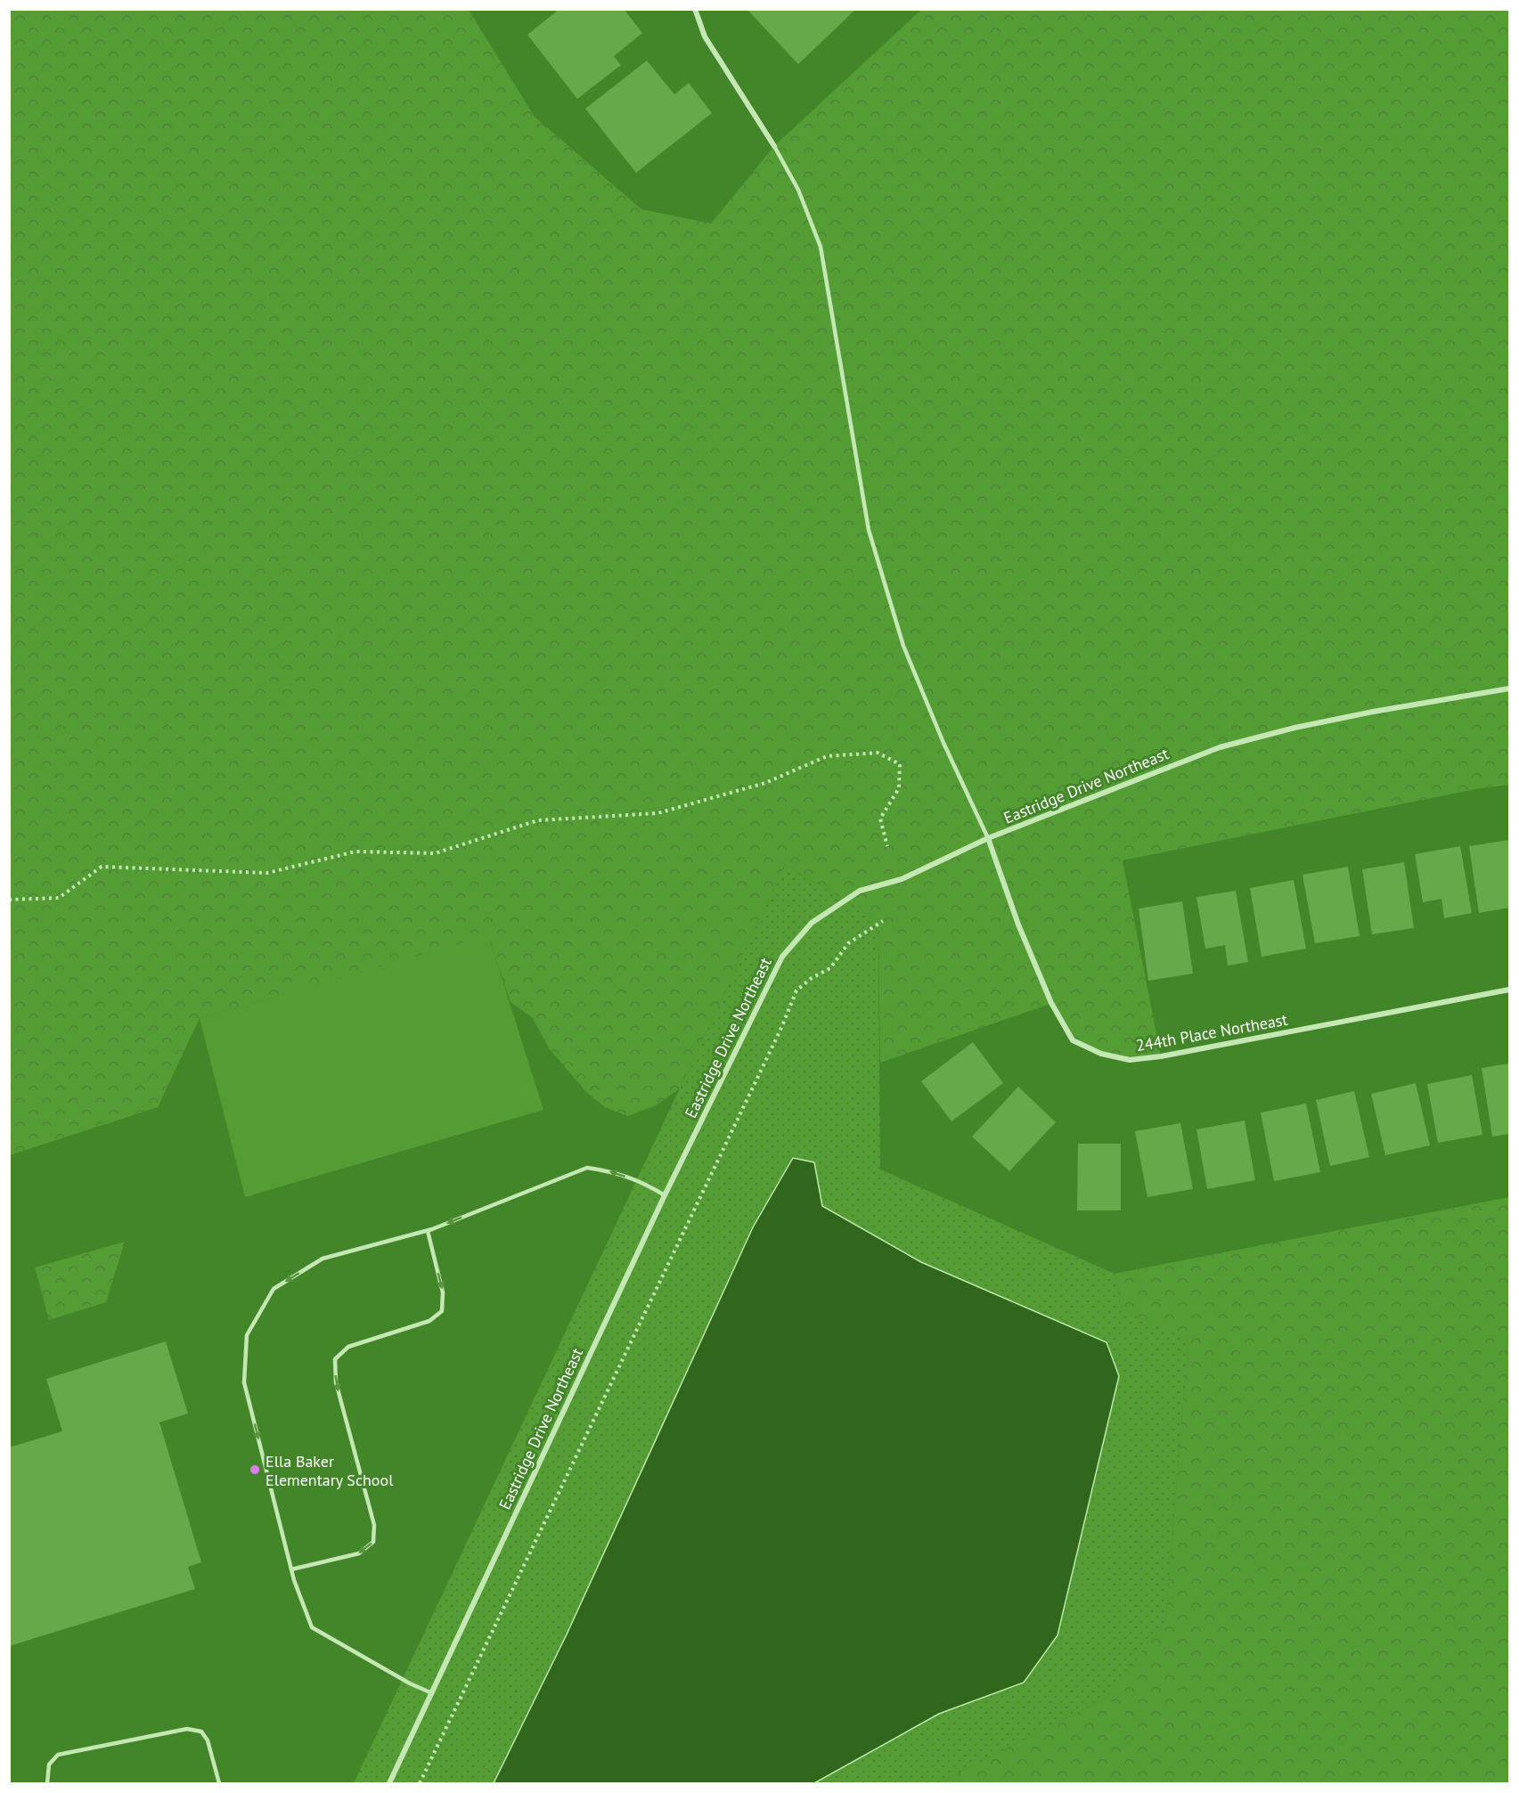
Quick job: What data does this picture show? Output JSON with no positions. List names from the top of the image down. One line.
{"streets":{"street":["Eastridge Drive Northeast","244th Place Northeast"]},"crossings":[["Eastridge Drive Northeast","244th Place Northeast"]],"places":["Ella Baker Elementary School"]}
